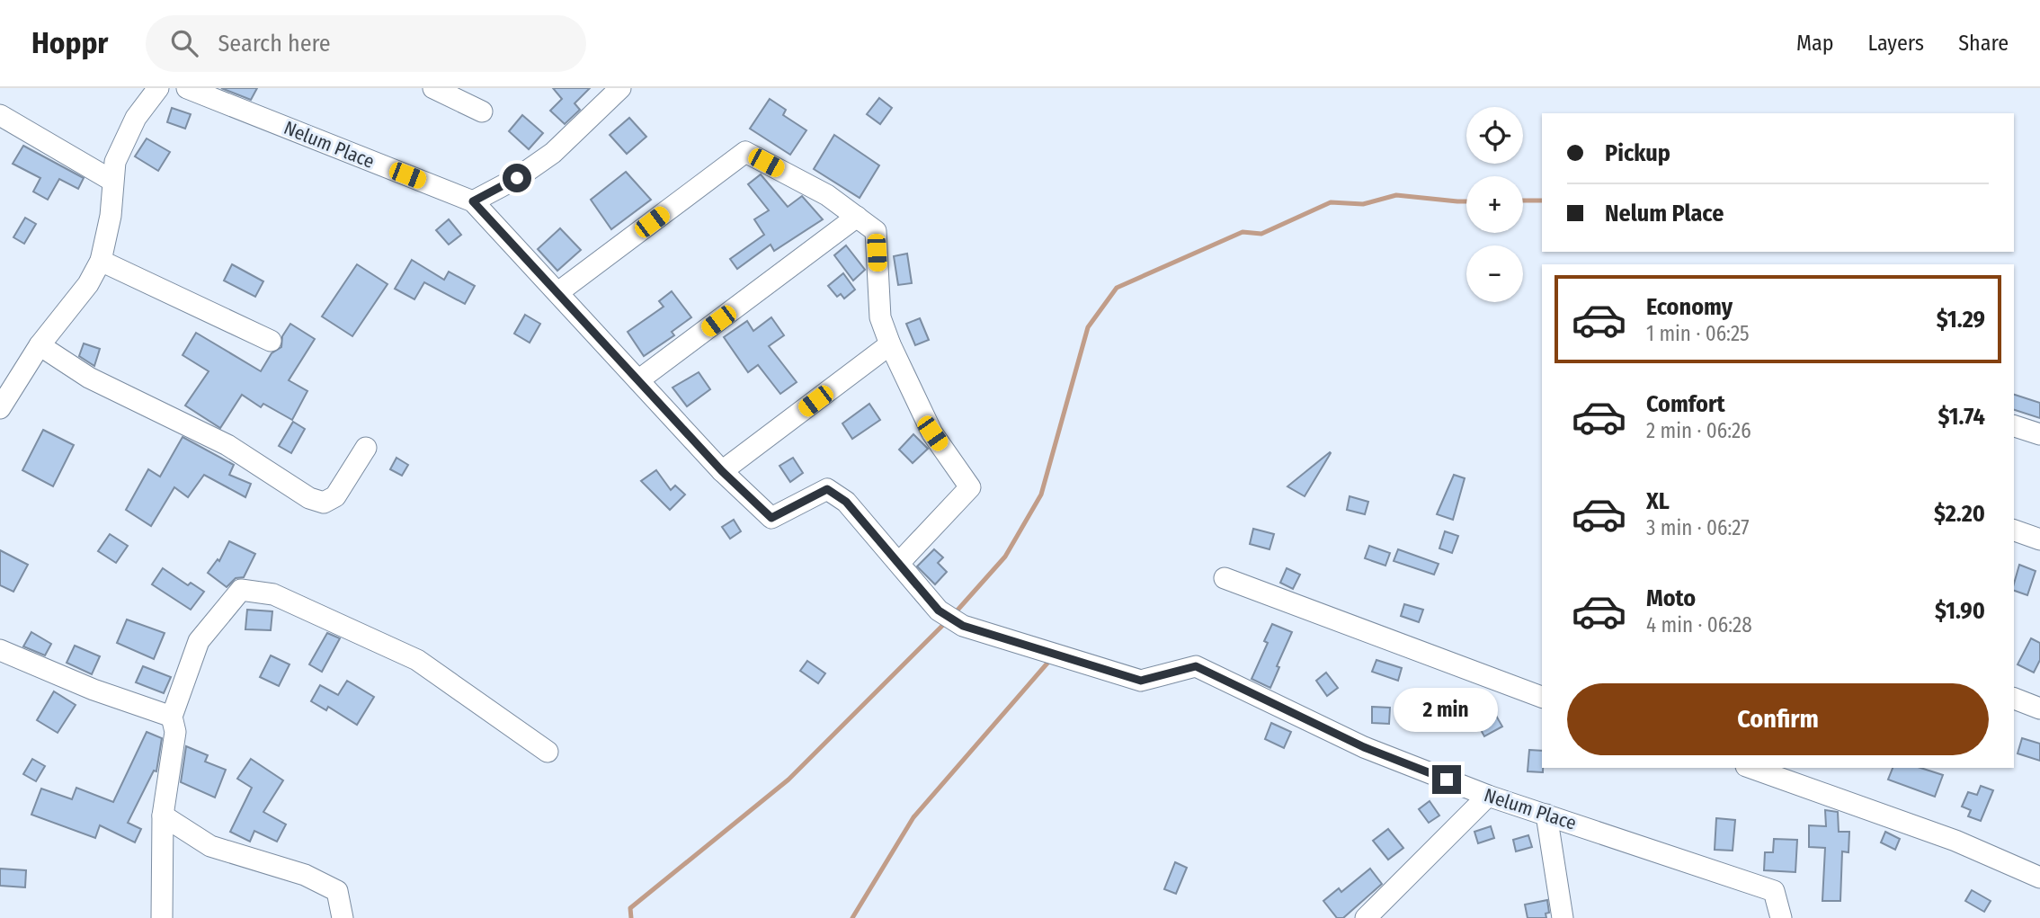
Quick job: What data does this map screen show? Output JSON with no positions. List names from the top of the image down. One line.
{"streets":{"street":["Nelum Place"]},"page":{"header":"Hoppr","search":"Search here","nav":["Map","Layers","Share"],"map_buttons":["+","−"],"banner":["Pickup","Nelum Place"],"list":[{"name":"Economy","note":"1 min · 06:25","value":"$1.29"},{"name":"Comfort","note":"2 min · 06:26","value":"$1.74"},{"name":"XL","note":"3 min · 06:27","value":"$2.20"},{"name":"Moto","note":"4 min · 06:28","value":"$1.90"}],"buttons":"Confirm","bubble":"2 min"}}
